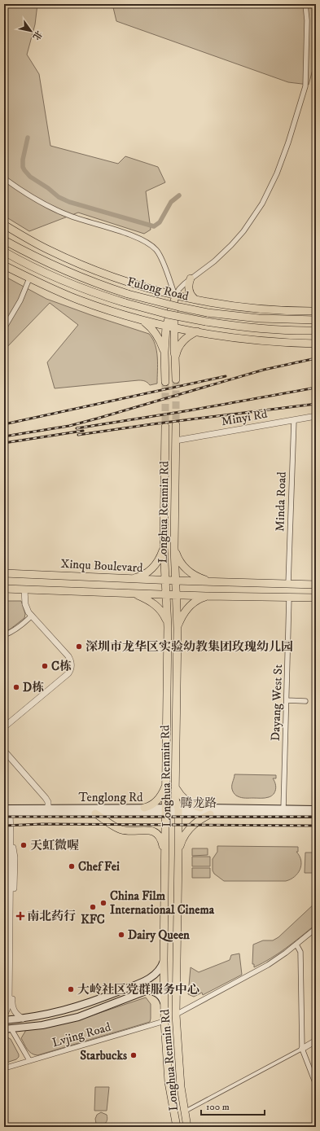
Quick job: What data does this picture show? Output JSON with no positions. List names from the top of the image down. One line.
{"streets":{"main road":["Fulong Road","Longhua Renmin Rd","Xinqu Boulevard","Tenglong Rd","腾龙路"],"street":["Minyi Rd","Minda Road","Dayang West St","Lvjing Road"]},"crossings":[["Minyi Rd","Minda Road"],["Minyi Rd","Longhua Renmin Rd"],["Minda Road","Xinqu Boulevard"],["Longhua Renmin Rd","Xinqu Boulevard"],["Longhua Renmin Rd","Tenglong Rd"],["Longhua Renmin Rd","腾龙路"],["Longhua Renmin Rd","Lvjing Road"],["Dayang West St","Tenglong Rd"],["Tenglong Rd","腾龙路"]],"places":{"other":["深圳市龙华区实验幼教集团玫瑰幼儿园","C栋","D栋","天虹微喔","Chef Fei","China Film International Cinema","KFC","Dairy Queen","大岭社区党群服务中心","Starbucks"],"health":["南北药行"]},"scale_bar":"100 m","north":"bottom right"}
